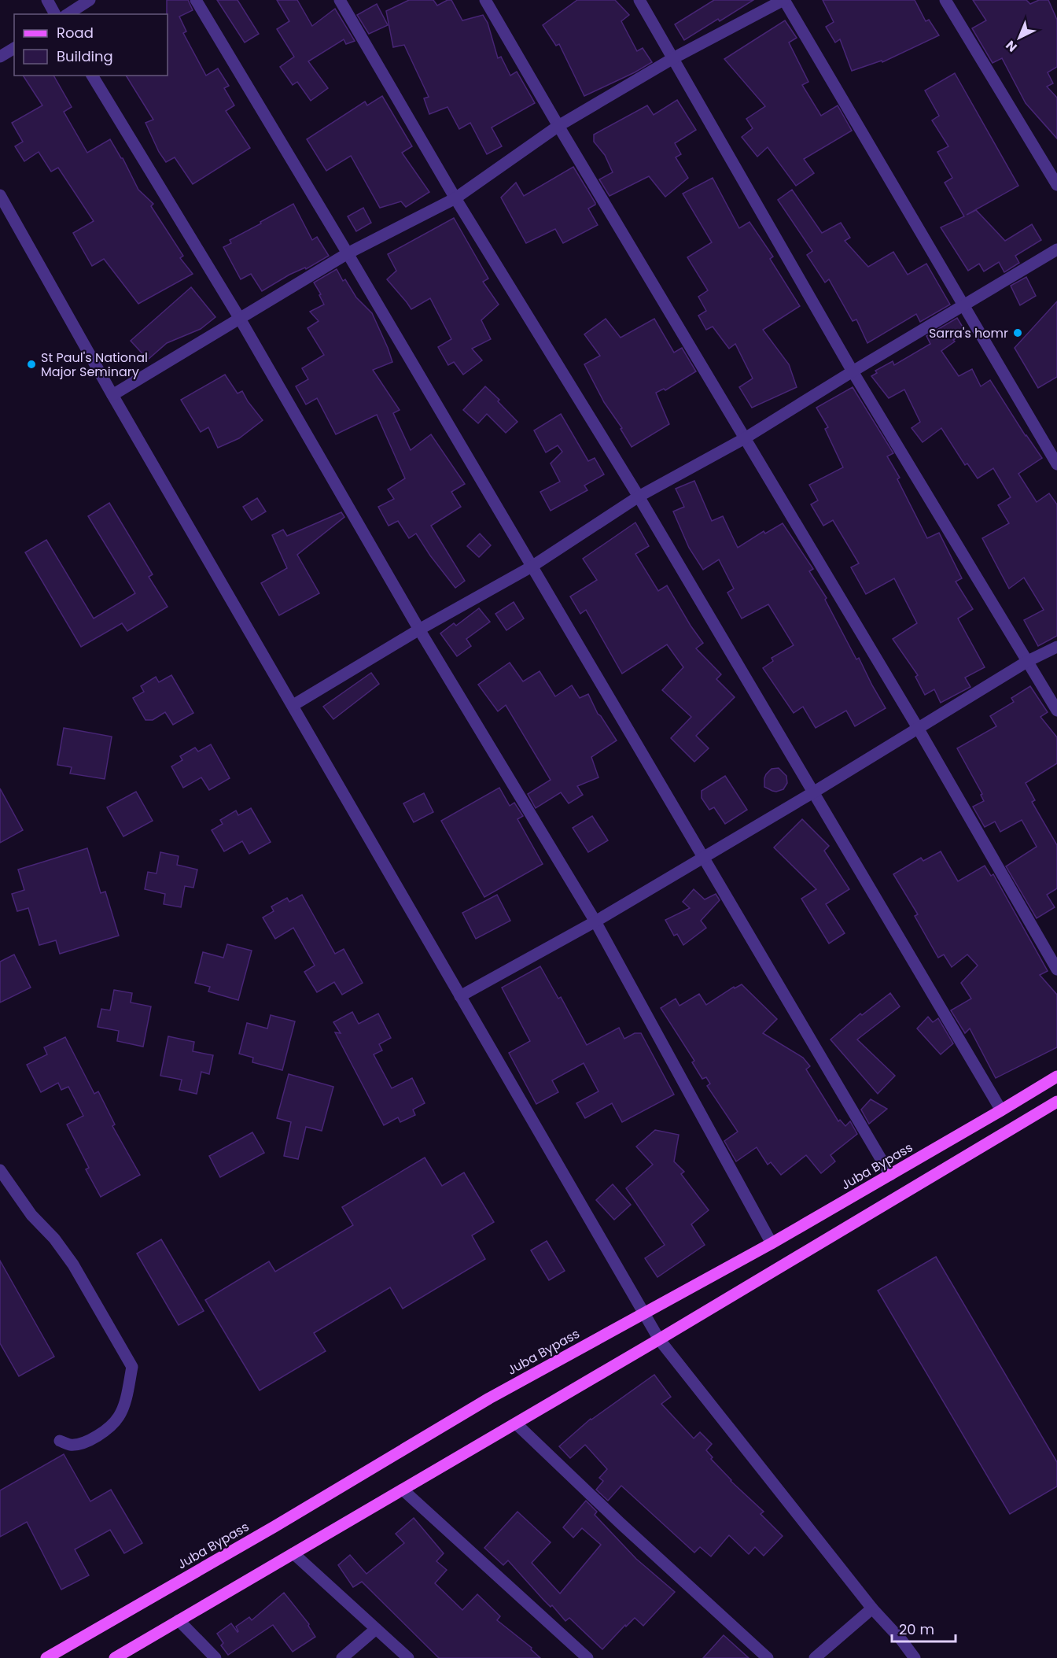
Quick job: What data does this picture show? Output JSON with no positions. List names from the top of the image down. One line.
{"streets":{"main road":["Juba Bypass"]},"places":["Sarra's homr","St Paul's National Major Seminary"],"legend":["Road","Building"],"scale_bar":"20 m","north":"bottom left"}
